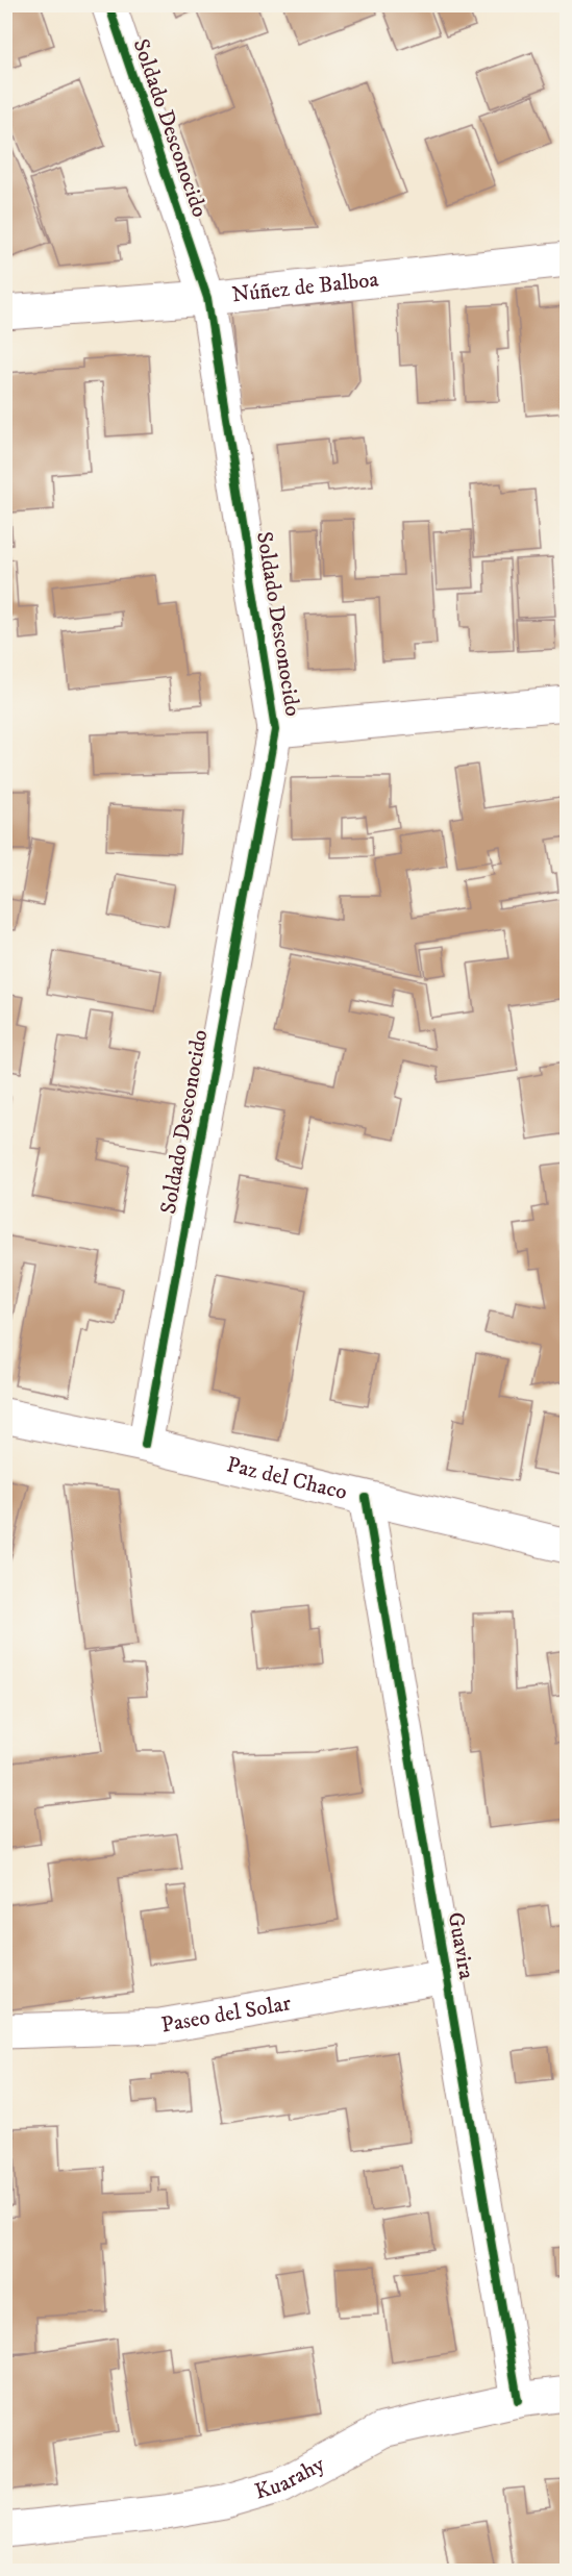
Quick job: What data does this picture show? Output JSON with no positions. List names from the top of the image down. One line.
{"streets":{"street":["Soldado Desconocido","Núñez de Balboa","Paz del Chaco","Guavira","Paseo del Solar","Kuarahy"]},"crossings":[["Soldado Desconocido","Núñez de Balboa"],["Soldado Desconocido","Paz del Chaco"],["Paz del Chaco","Guavira"],["Guavira","Paseo del Solar"],["Guavira","Kuarahy"]]}
